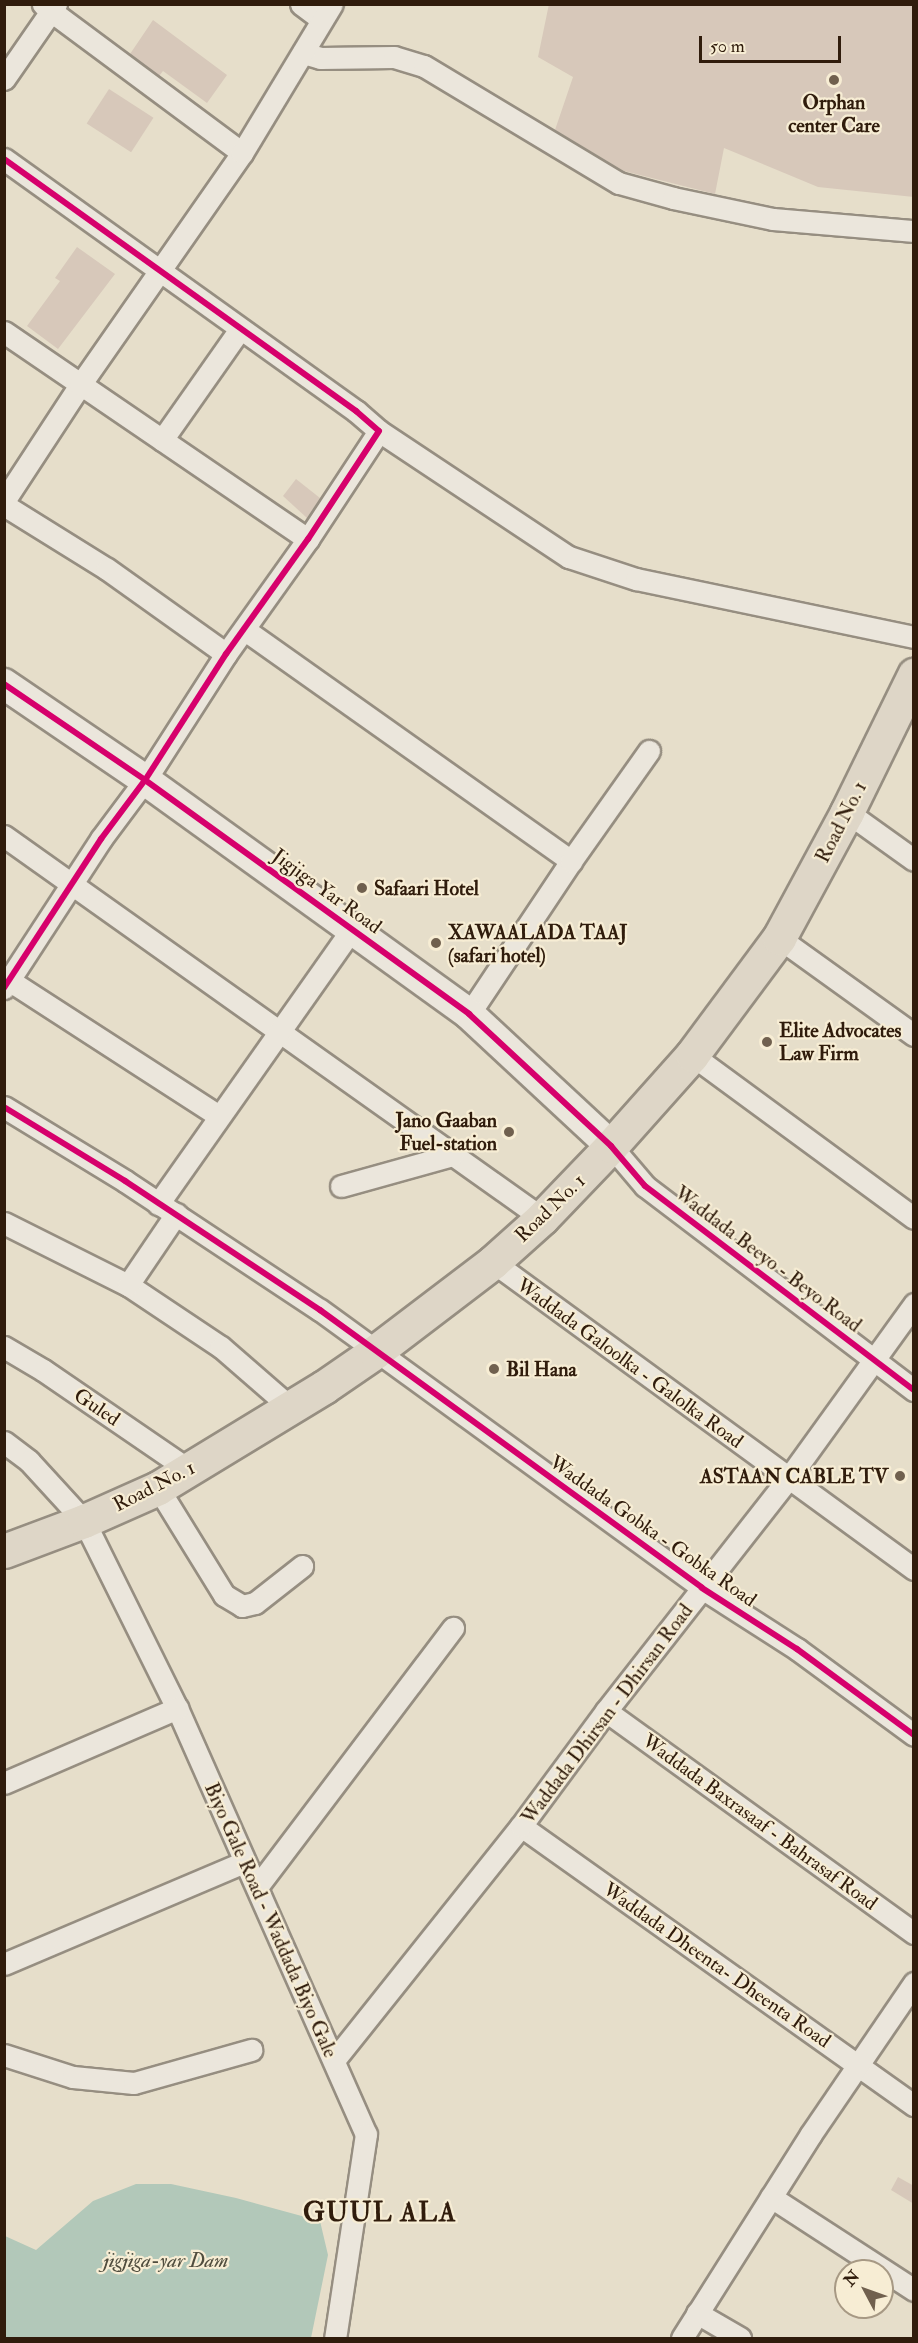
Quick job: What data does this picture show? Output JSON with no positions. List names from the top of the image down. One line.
{"streets":{"highway":["Road No. 1"],"street":["Jigjiga Yar Road","Waddada Beeyo - Beyo Road","Waddada Galoolka - Galolka Road","Guled","Waddada Gobka - Gobka Road","Waddada Dhirsan - Dhirsan Road","Waddada Baxrasaaf - Bahrasaf Road","Biyo Gale Road - Waddada Biyo Gale","Waddada Dheenta- Dheenta Road"]},"crossings":[["Road No. 1","Jigjiga Yar Road"],["Road No. 1","Waddada Beeyo - Beyo Road"],["Road No. 1","Waddada Galoolka - Galolka Road"],["Road No. 1","Guled"],["Road No. 1","Waddada Gobka - Gobka Road"],["Road No. 1","Biyo Gale Road - Waddada Biyo Gale"],["Jigjiga Yar Road","Waddada Beeyo - Beyo Road"],["Waddada Beeyo - Beyo Road","Waddada Dhirsan - Dhirsan Road"],["Waddada Galoolka - Galolka Road","Waddada Dhirsan - Dhirsan Road"],["Waddada Gobka - Gobka Road","Waddada Dhirsan - Dhirsan Road"],["Waddada Dhirsan - Dhirsan Road","Waddada Baxrasaaf - Bahrasaf Road"],["Waddada Dhirsan - Dhirsan Road","Biyo Gale Road - Waddada Biyo Gale"],["Waddada Dhirsan - Dhirsan Road","Waddada Dheenta- Dheenta Road"]],"districts":["GUUL ALA"],"water":["jigjiga-yar Dam"],"places":["Orphan center Care","Safaari Hotel","XAWAALADA TAAJ (safari hotel)","Elite Advocates Law Firm","Jano Gaaban Fuel-station","Bil Hana","ASTAAN CABLE TV"],"scale_bar":"50 m","north":"top left"}
